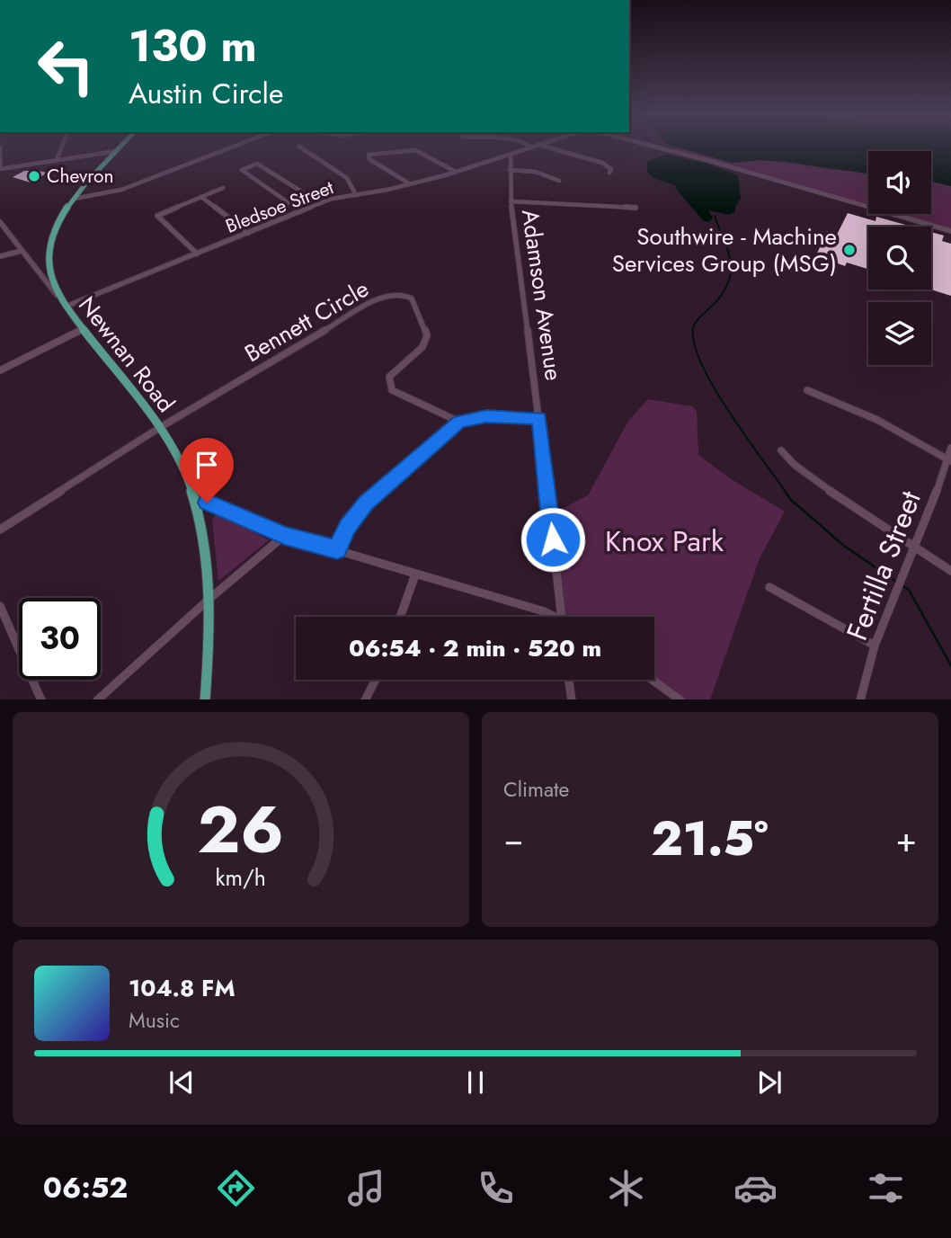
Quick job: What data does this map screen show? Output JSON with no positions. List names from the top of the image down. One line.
{"streets":{"main road":["Newnan Road"],"street":["Bledsoe Street","Adamson Avenue","Bennett Circle","Fertilla Street"]},"crossings":[["Bledsoe Street","Adamson Avenue"],["Bledsoe Street","Newnan Road"],["Bennett Circle","Newnan Road"]],"parks":["Knox Park"],"places":["Chevron","Southwire - Machine Services Group (MSG)"],"page":{"turn":["130 m","Austin Circle"],"limit":"30","trip":"06:54 · 2 min · 520 m","tile":"Climate","heat":["−","21.5°","+"],"song":["104.8 FM","Music"],"tabs":"06:52","gauge":["26","km/h"]}}
